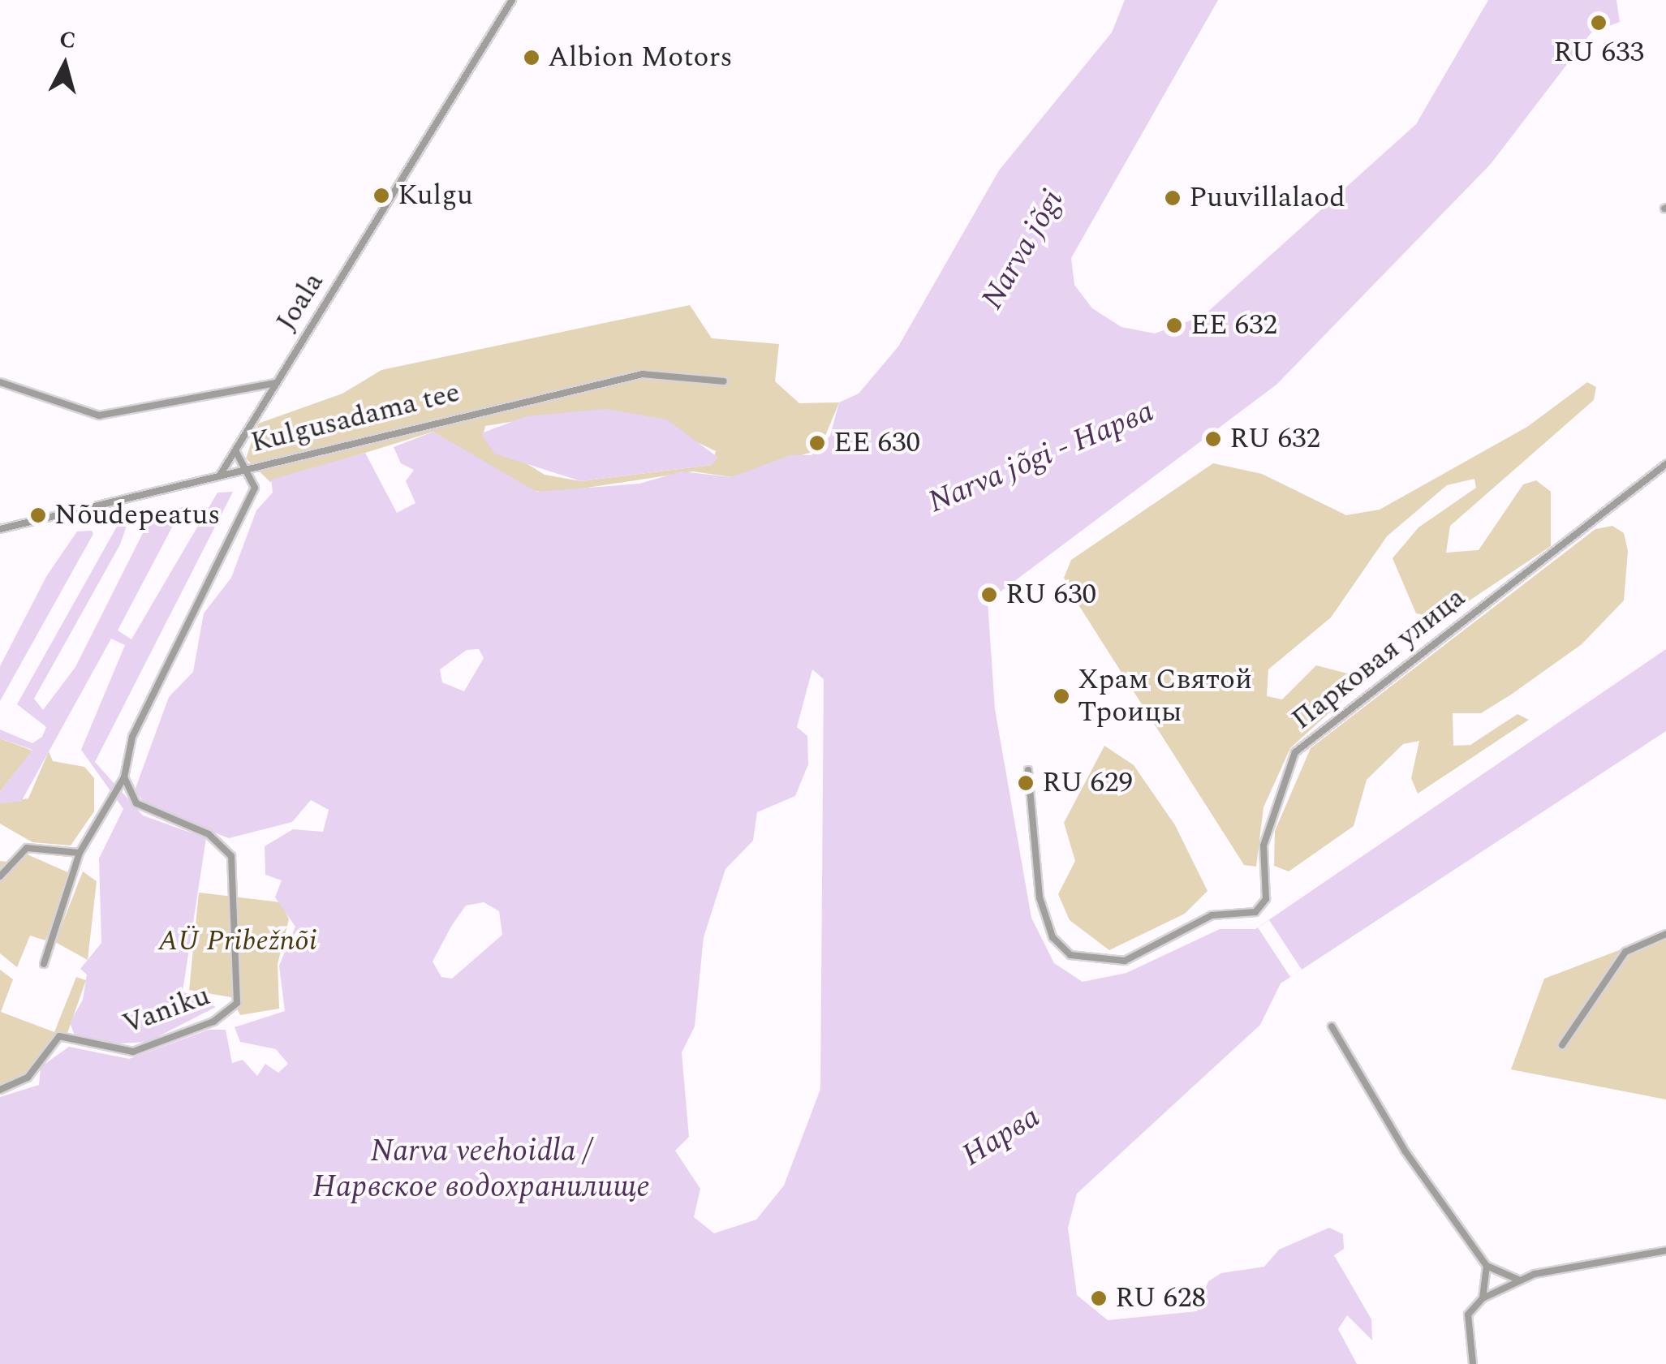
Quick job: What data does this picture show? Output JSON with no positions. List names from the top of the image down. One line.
{"streets":{"street":["Joala","Kulgusadama tee","Парковая улица","Vaniku"]},"crossings":[["Joala","Kulgusadama tee"]],"water":["Narva jõgi","Narva jõgi - Нарва","Нарва","Narva veehoidla / Нарвское водохранилище"],"parks":["AÜ Pribežnõi"],"places":["RU 633","Albion Motors","Kulgu","Puuvillalaod","EE 632","RU 632","EE 630","Nõudepeatus","RU 630","Храм Святой Троицы","RU 629","RU 628"],"north":"top"}
